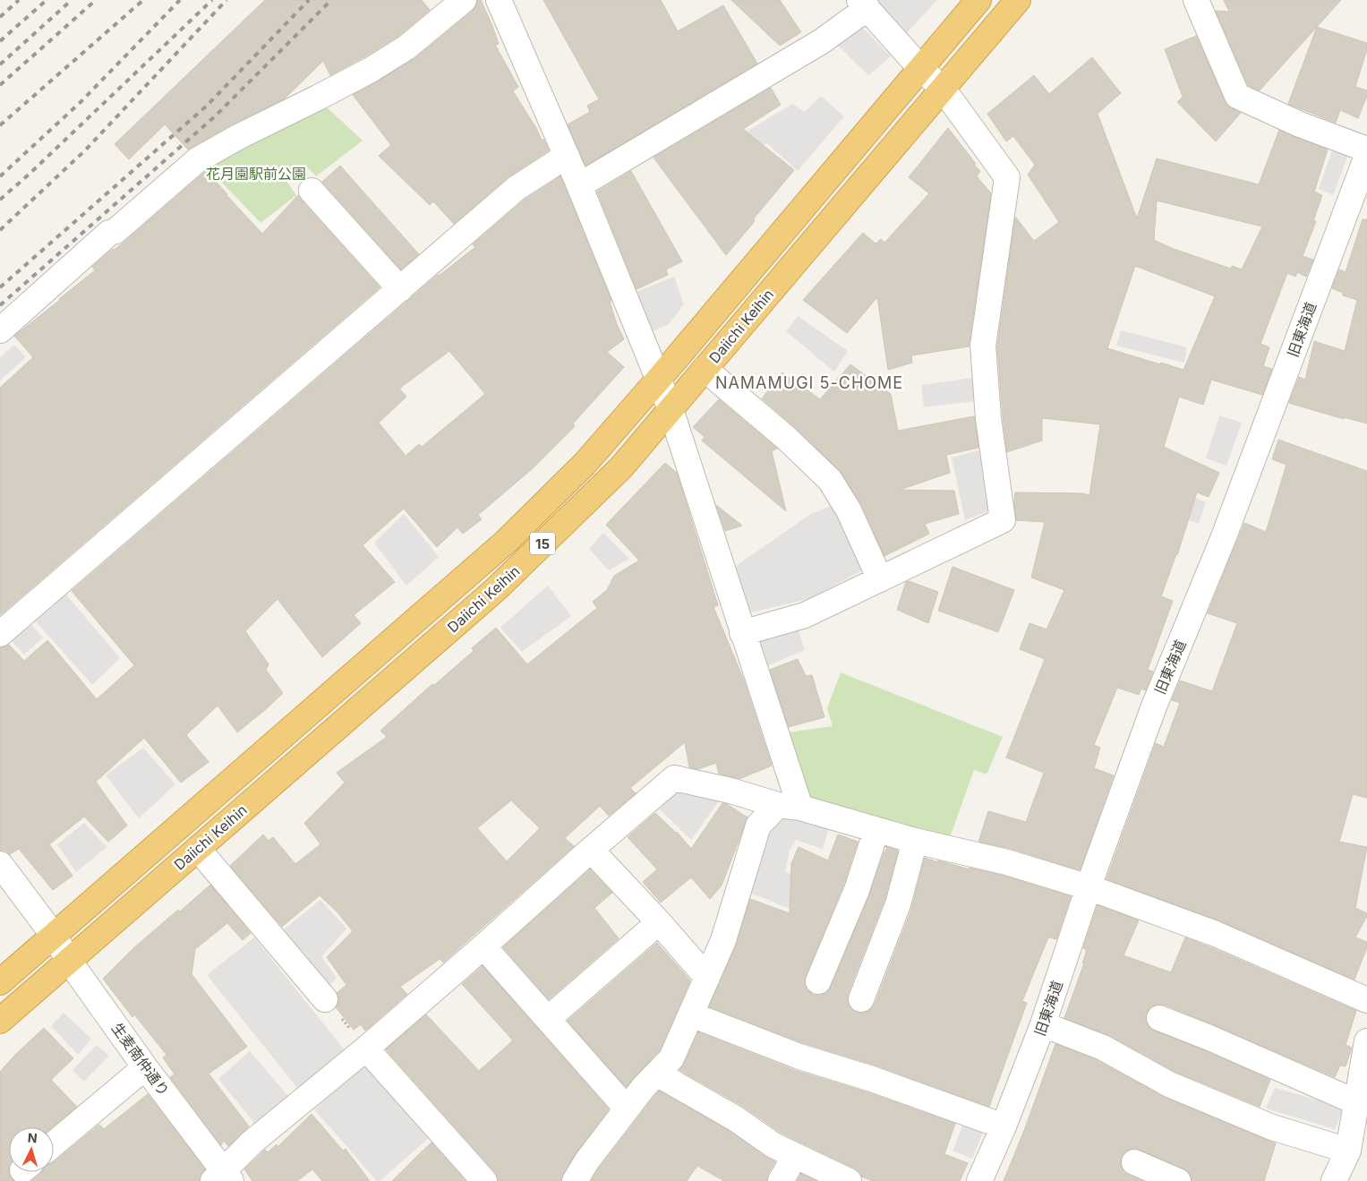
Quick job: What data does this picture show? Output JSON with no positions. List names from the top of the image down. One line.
{"streets":{"highway":["Daiichi Keihin","15"],"street":["旧東海道","生麦南仲通り"]},"crossings":[["Daiichi Keihin","生麦南仲通り"]],"districts":["NAMAMUGI 5-CHOME"],"parks":["花月園駅前公園"],"north":"top"}
